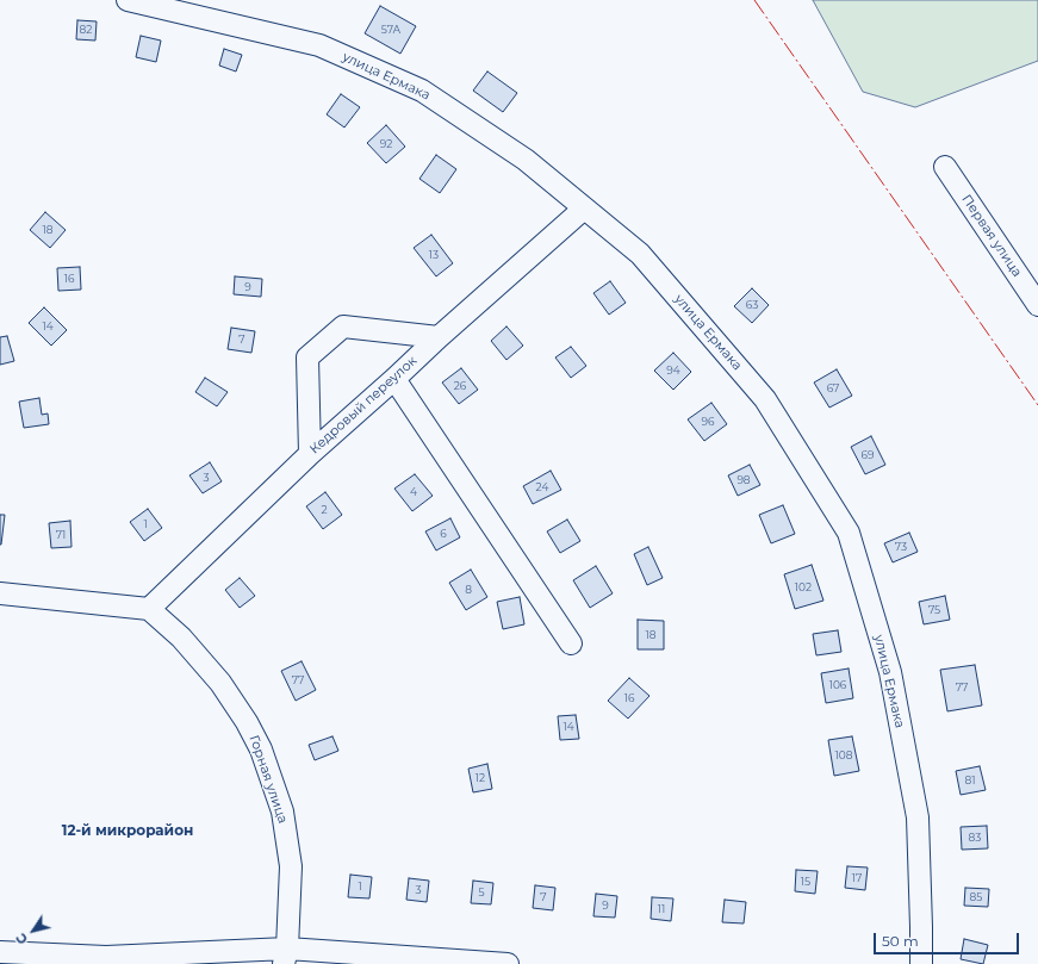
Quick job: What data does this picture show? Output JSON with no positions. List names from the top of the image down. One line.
{"streets":{"street":["улица Ермака","Первая улица","Кедровый переулок","Горная улица"]},"crossings":[["улица Ермака","Кедровый переулок"],["Кедровый переулок","Горная улица"]],"districts":["12-й микрорайон"],"house_numbers":["82","57А","92","18","13","16","9","63","14","7","94","26","67","96","69","3","98","24","4","2","1","6","71","73","102","8","75","18","77","106","77","16","14","108","12","81","83","17","15","1","3","5","7","85","9","11"],"scale_bar":"50 m","north":"bottom left"}
